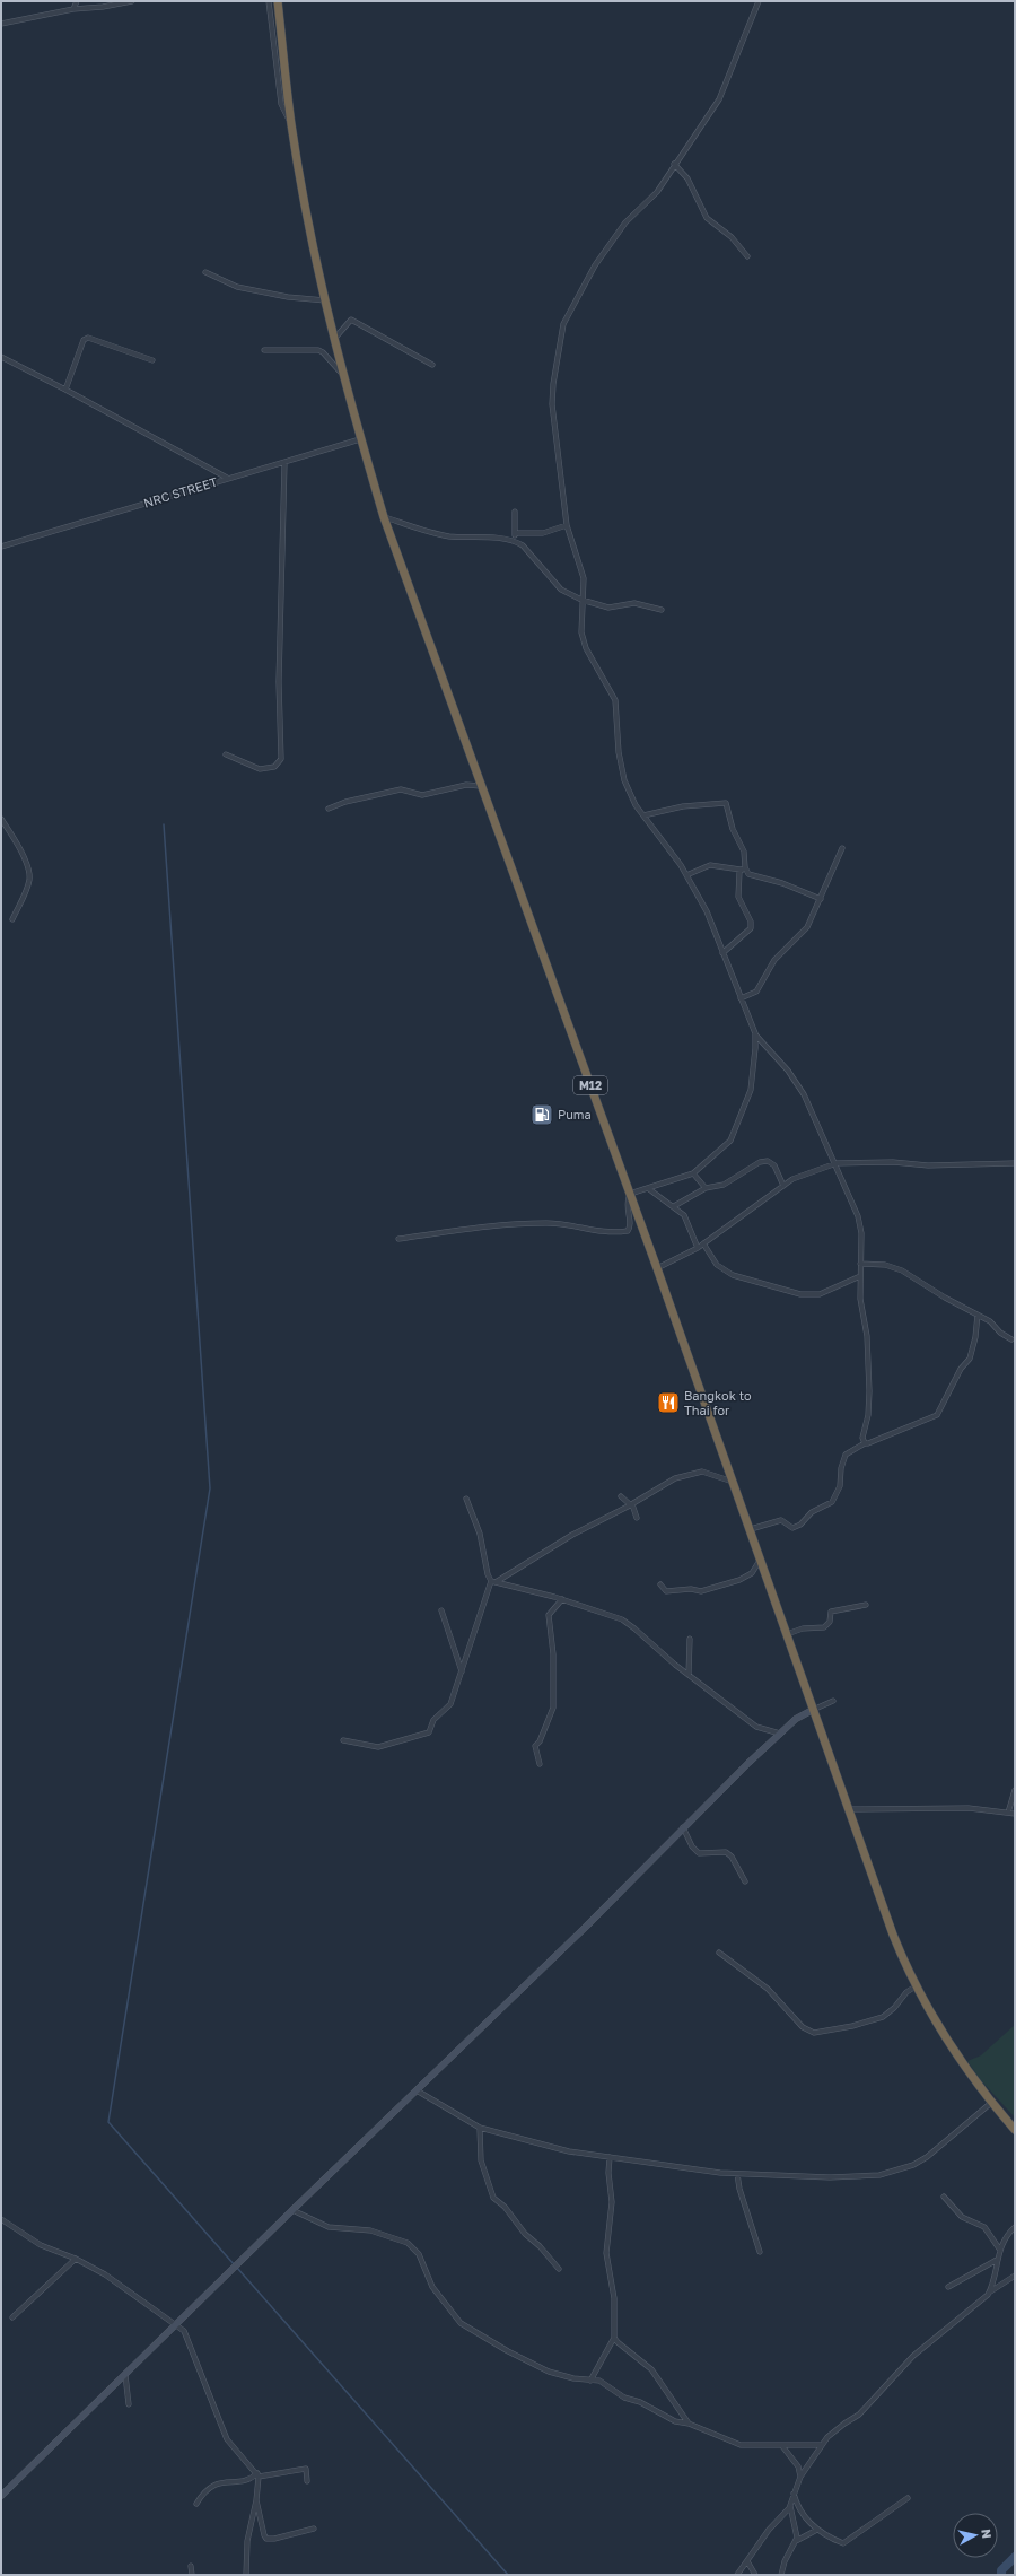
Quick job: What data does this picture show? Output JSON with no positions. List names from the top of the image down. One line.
{"streets":{"highway":["M12"],"street":["NRC STREET"]},"crossings":[["NRC STREET","M12"]],"places":{"fuel station":["Puma"],"restaurant":["Bangkok to Thai for"]},"north":"right"}
